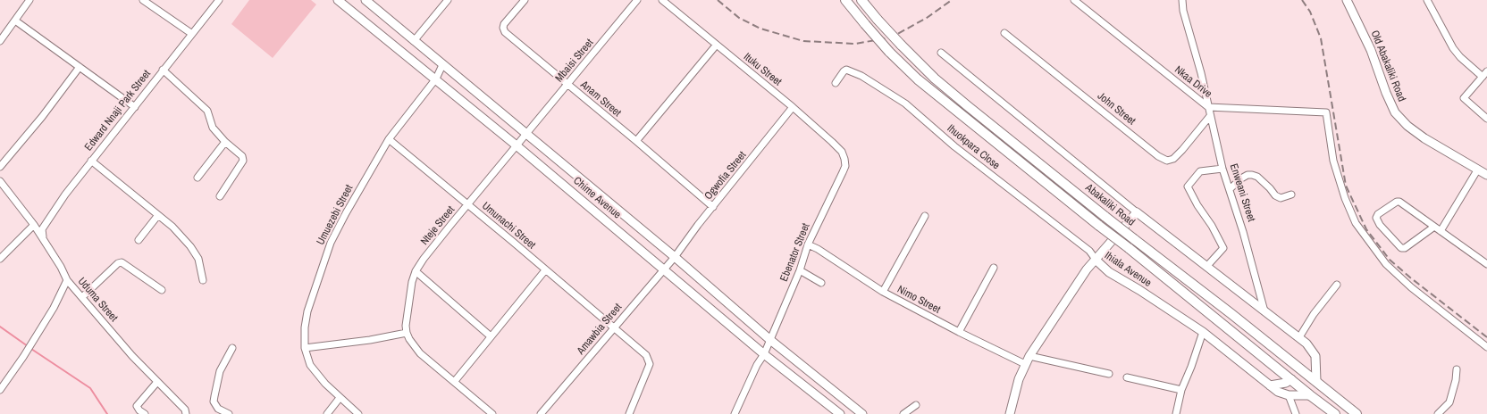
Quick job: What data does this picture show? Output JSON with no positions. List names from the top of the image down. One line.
{"streets":{"highway":["Abakaliki Road"],"main road":["Old Abakaliki Road","Chime Avenue","Ihiala Avenue"],"street":["Mbaisi Street","Ituku Street","Nkaa Drive","Anam Street","John Street","Edward Nnaji Park Street","Ihuokpara Close","Ogwofia Street","Enweani Street","Umuezebi Street","Nteje Street","Umunachi Street","Ebenator Street","Uduma Street","Nimo Street","Amawbia Street"]},"crossings":[["Mbaisi Street","Anam Street"],["Mbaisi Street","Chime Avenue"],["Mbaisi Street","Nteje Street"],["Ituku Street","Ogwofia Street"],["Ituku Street","Ebenator Street"],["Nkaa Drive","Enweani Street"],["Anam Street","Ogwofia Street"],["John Street","Enweani Street"],["Edward Nnaji Park Street","Uduma Street"],["Ihuokpara Close","Ihiala Avenue"],["Ogwofia Street","Chime Avenue"],["Ogwofia Street","Amawbia Street"],["Chime Avenue","Umuezebi Street"],["Chime Avenue","Nteje Street"],["Chime Avenue","Ebenator Street"],["Chime Avenue","Amawbia Street"],["Abakaliki Road","Ihiala Avenue"],["Umuezebi Street","Umunachi Street"],["Nteje Street","Umunachi Street"],["Umunachi Street","Amawbia Street"],["Ebenator Street","Nimo Street"],["Ihiala Avenue","Nimo Street"]]}
